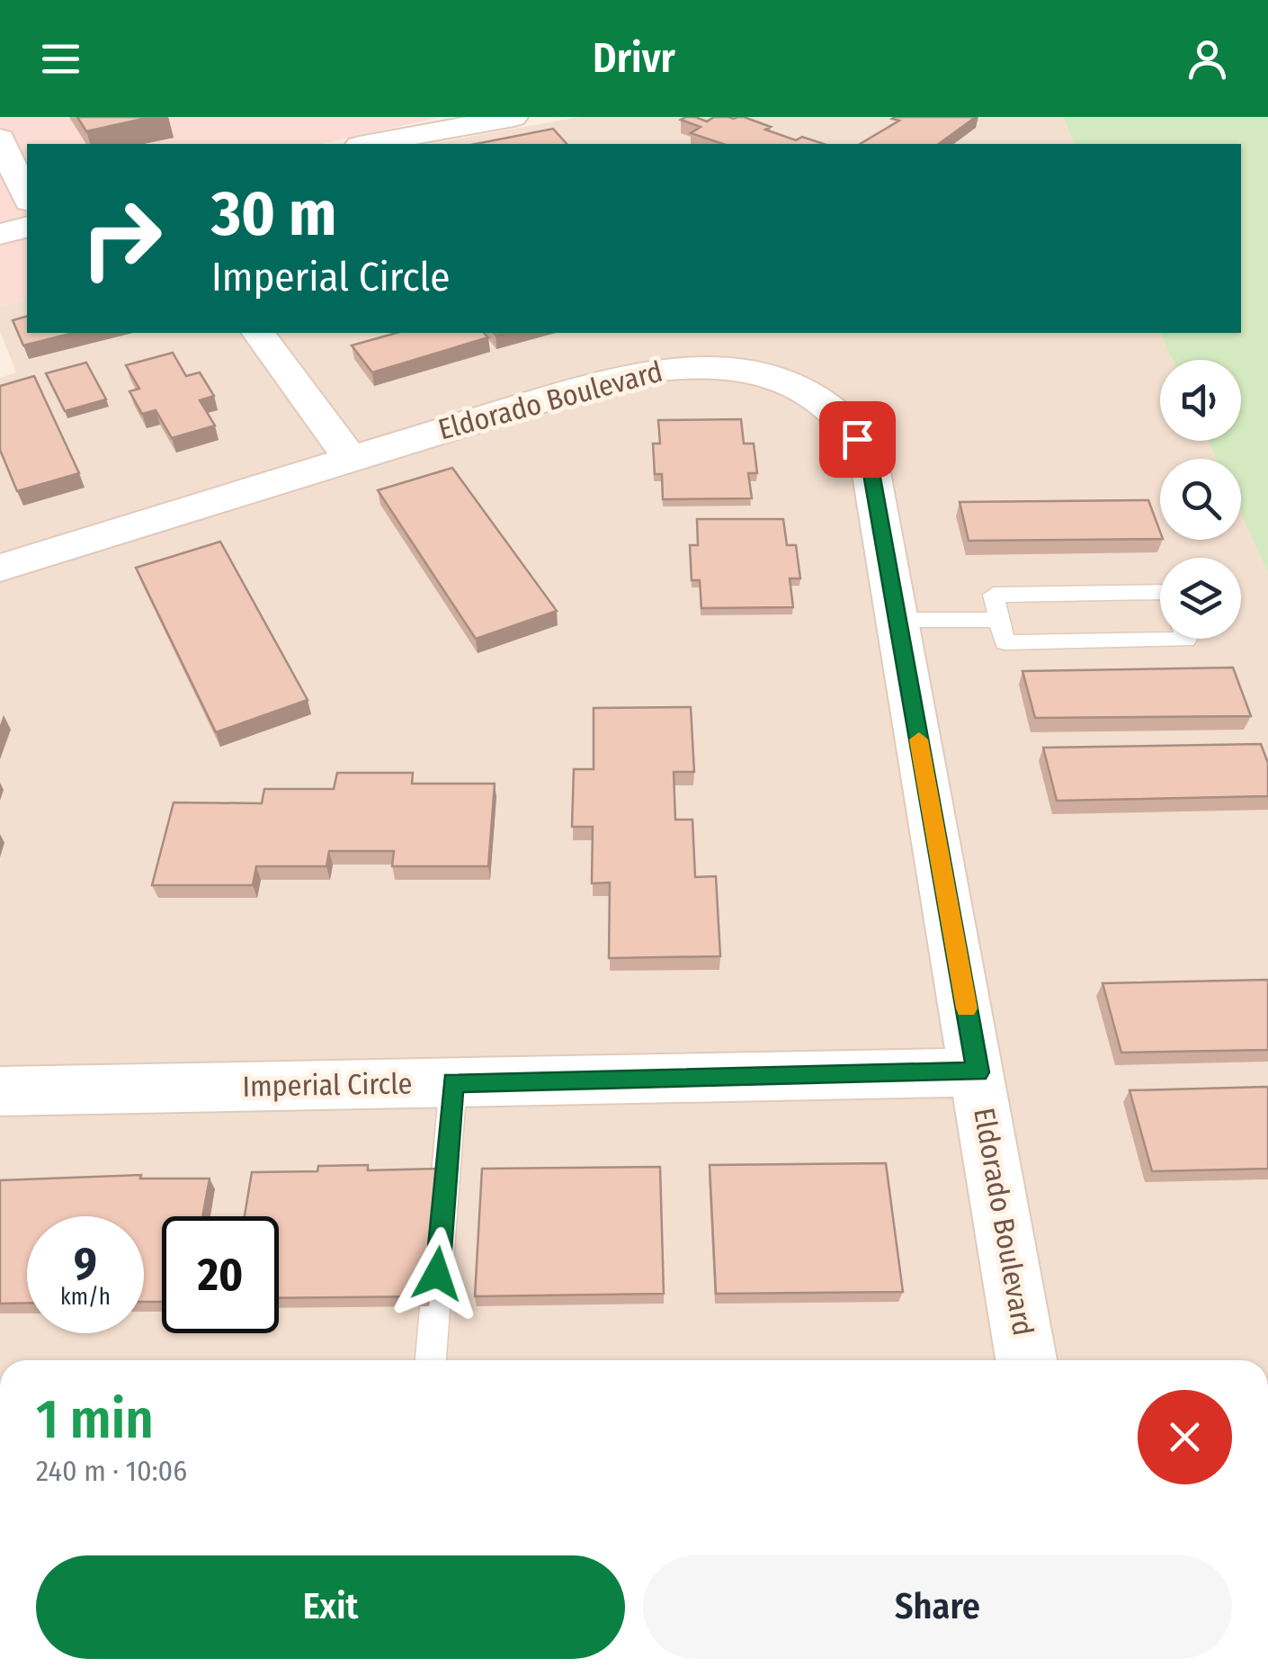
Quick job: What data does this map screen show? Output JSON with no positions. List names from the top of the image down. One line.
{"streets":{"street":["Eldorado Boulevard","Imperial Circle"]},"crossings":[["Eldorado Boulevard","Imperial Circle"]],"page":{"header":"Drivr","turn":["30 m","Imperial Circle"],"speed":"9 km/h","limit":"20","heading":["1 min","240 m · 10:06"],"buttons":["Exit","Share"]}}
